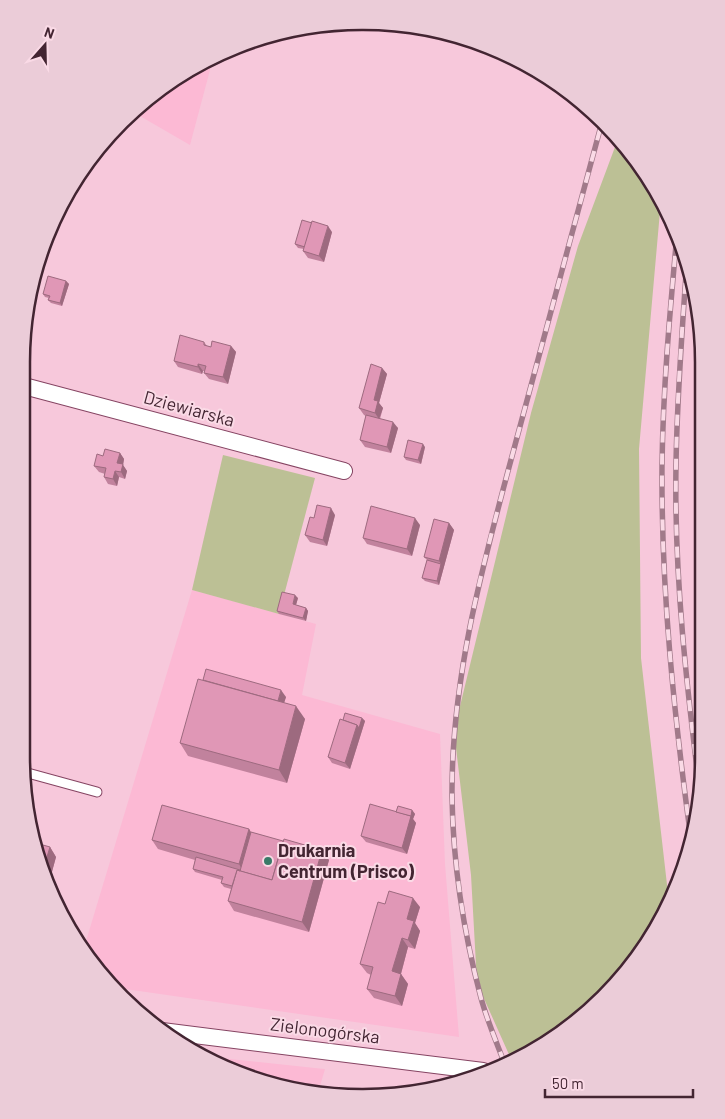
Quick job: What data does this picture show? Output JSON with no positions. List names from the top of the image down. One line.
{"streets":{"street":["Dziewiarska","Zielonogórska"]},"places":["Drukarnia Centrum (Prisco)"],"scale_bar":"50 m","north":"top"}
